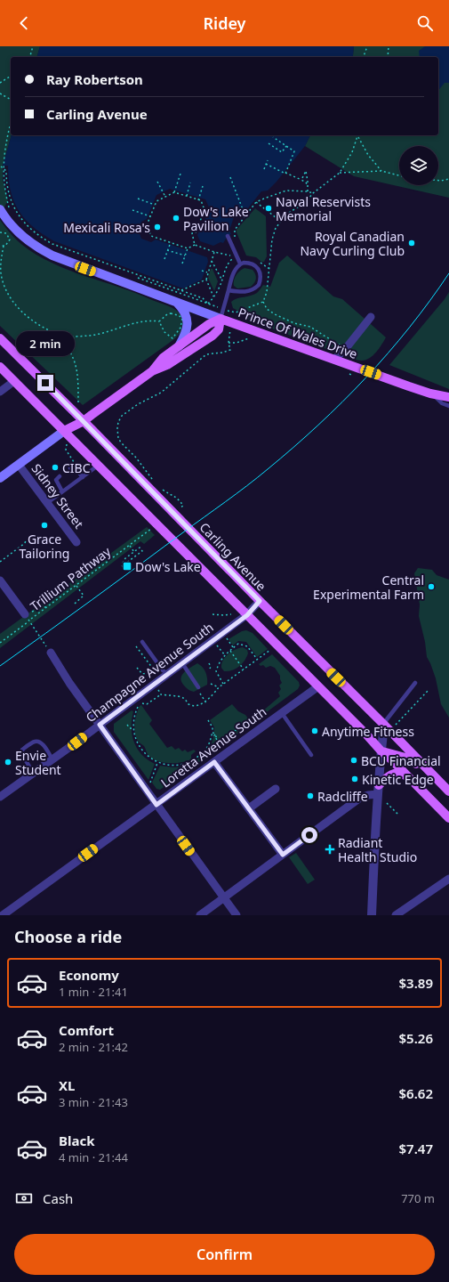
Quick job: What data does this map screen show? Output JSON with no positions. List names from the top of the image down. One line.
{"streets":{"main road":["Prince Of Wales Drive","Carling Avenue"],"street":["Sidney Street","Champagne Avenue South","Loretta Avenue South"],"path":["Trillium Pathway"]},"crossings":[["Carling Avenue","Champagne Avenue South"]],"places":{"other":["Naval Reservists Memorial","Dow's Lake Pavilion","Mexicali Rosa's","Royal Canadian Navy Curling Club","CIBC","Grace Tailoring","Central Experimental Farm","Anytime Fitness","BCU Financial","Envie Student","Kinetic Edge","Radcliffe"],"transit":["Dow's Lake"],"health":["Radiant Health Studio"]},"page":{"header":"Ridey","banner":["Ray Robertson","Carling Avenue"],"bubble":"2 min","heading":"Choose a ride","list":[{"name":"Economy","note":"1 min · 21:41","value":"$3.89"},{"name":"Comfort","note":"2 min · 21:42","value":"$5.26"},{"name":"XL","note":"3 min · 21:43","value":"$6.62"},{"name":"Black","note":"4 min · 21:44","value":"$7.47"}],"pay":["Cash","770 m"],"buttons":"Confirm"}}
